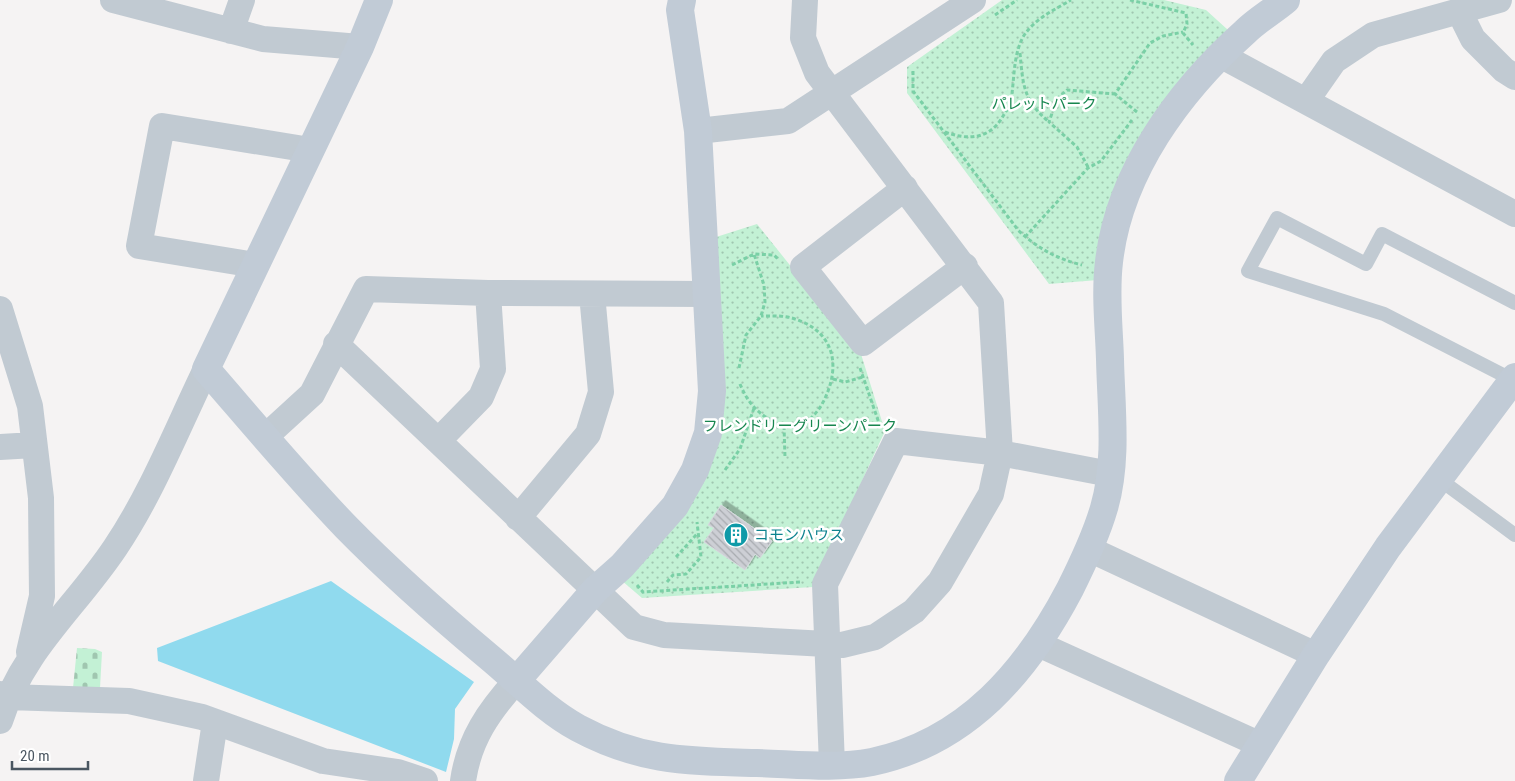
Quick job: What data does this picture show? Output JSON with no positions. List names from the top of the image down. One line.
{"parks":["パレットパーク","フレンドリーグリーンパーク"],"places":{"building":["コモンハウス"]},"scale_bar":"20 m"}
